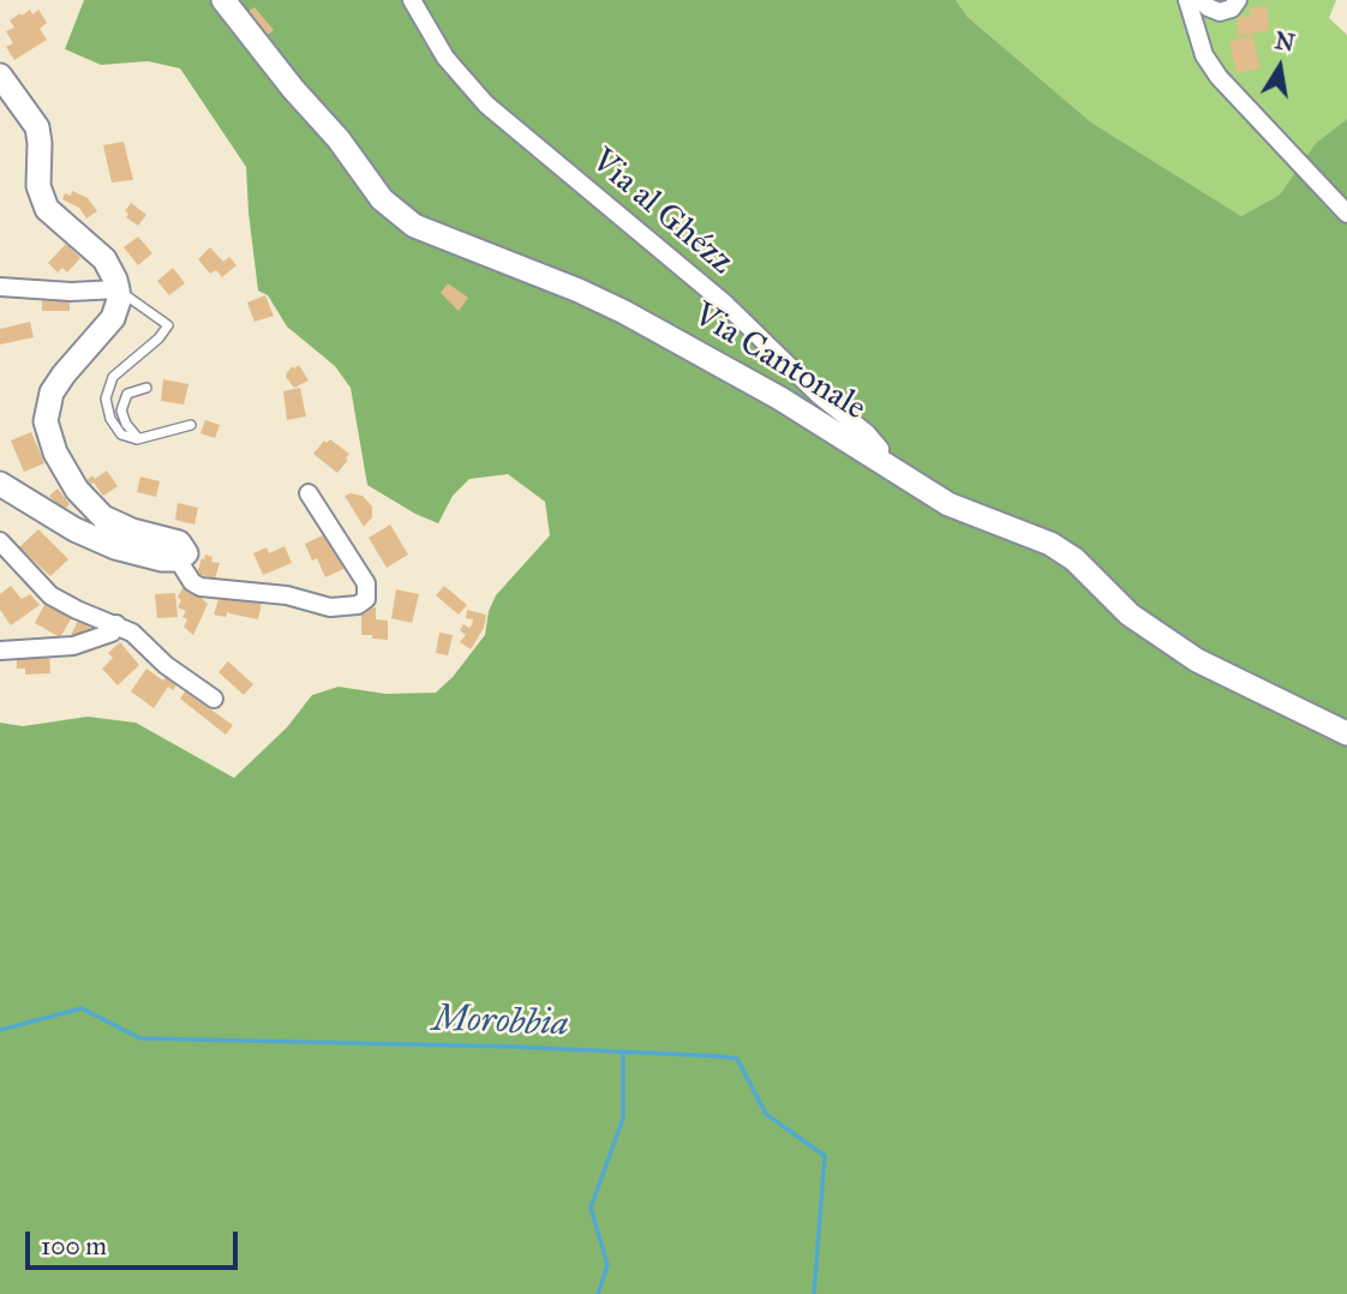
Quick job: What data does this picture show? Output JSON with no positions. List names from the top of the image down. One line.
{"streets":{"street":["Via al Ghézz","Via Cantonale"]},"crossings":[["Via al Ghézz","Via Cantonale"]],"water":["Morobbia"],"scale_bar":"100 m","north":"top"}
